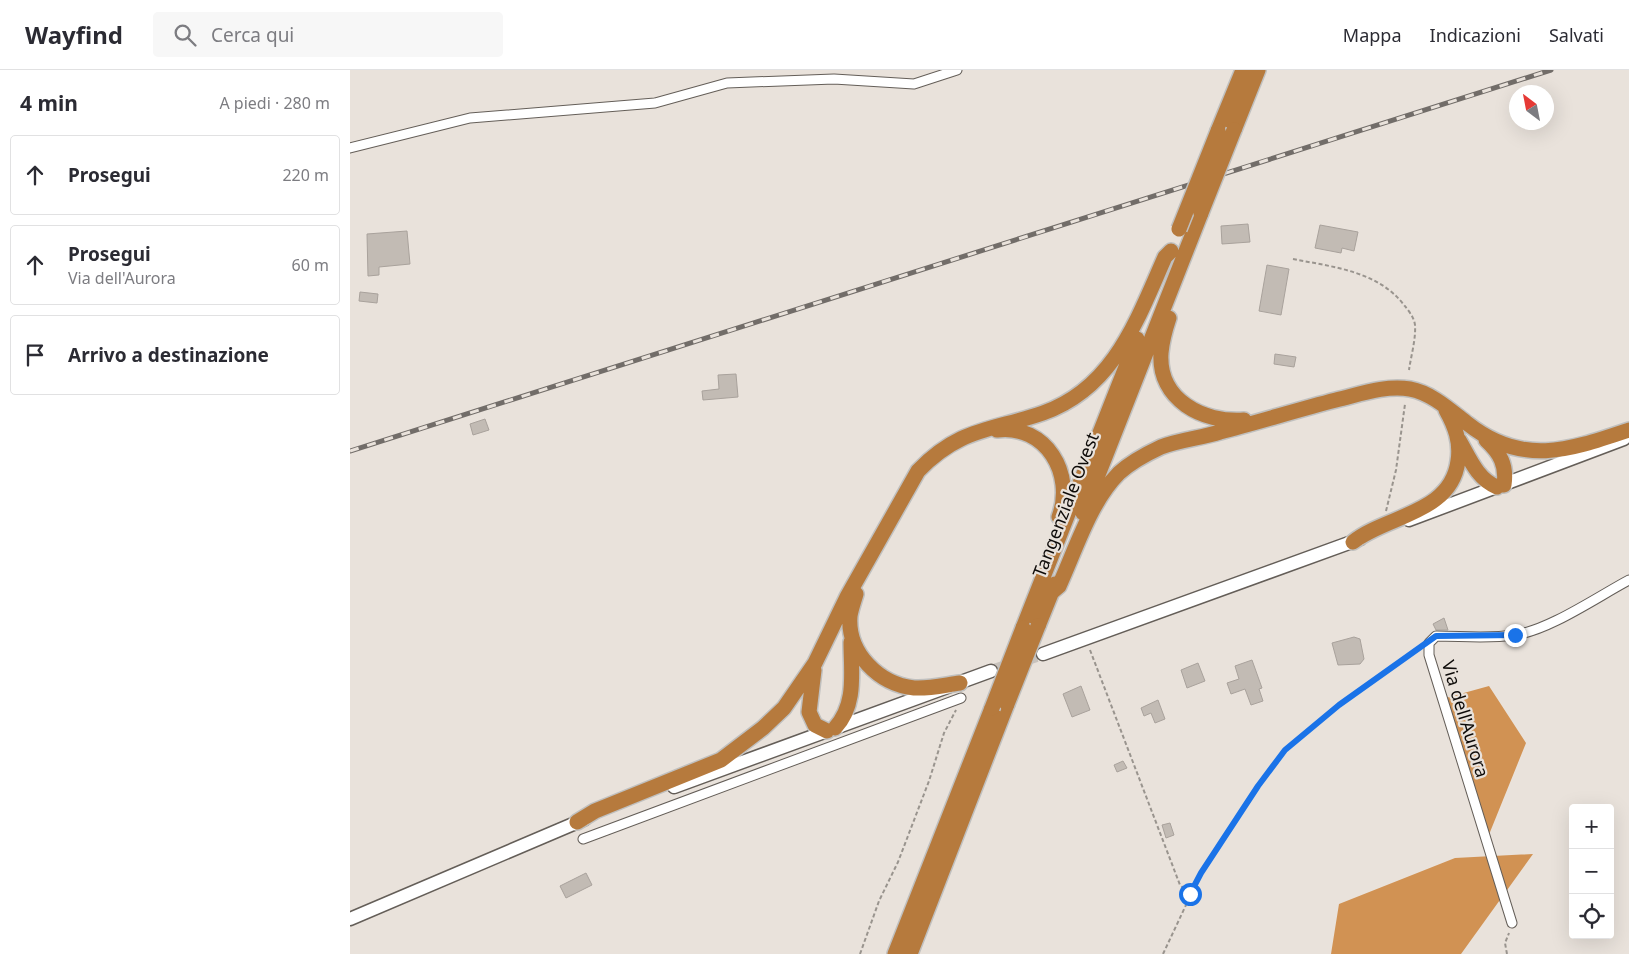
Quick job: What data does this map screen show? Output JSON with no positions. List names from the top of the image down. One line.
{"streets":{"highway":["Tangenziale Ovest"],"street":["Via dell'Aurora"]},"north":"top left","page":{"header":"Wayfind","search":"Cerca qui","nav":["Mappa","Indicazioni","Salvati"],"heading":["4 min","A piedi · 280 m"],"list":[["Prosegui","220 m"],["Prosegui","Via dell'Aurora","60 m"],"Arrivo a destinazione"],"map_buttons":["+","−"]}}
